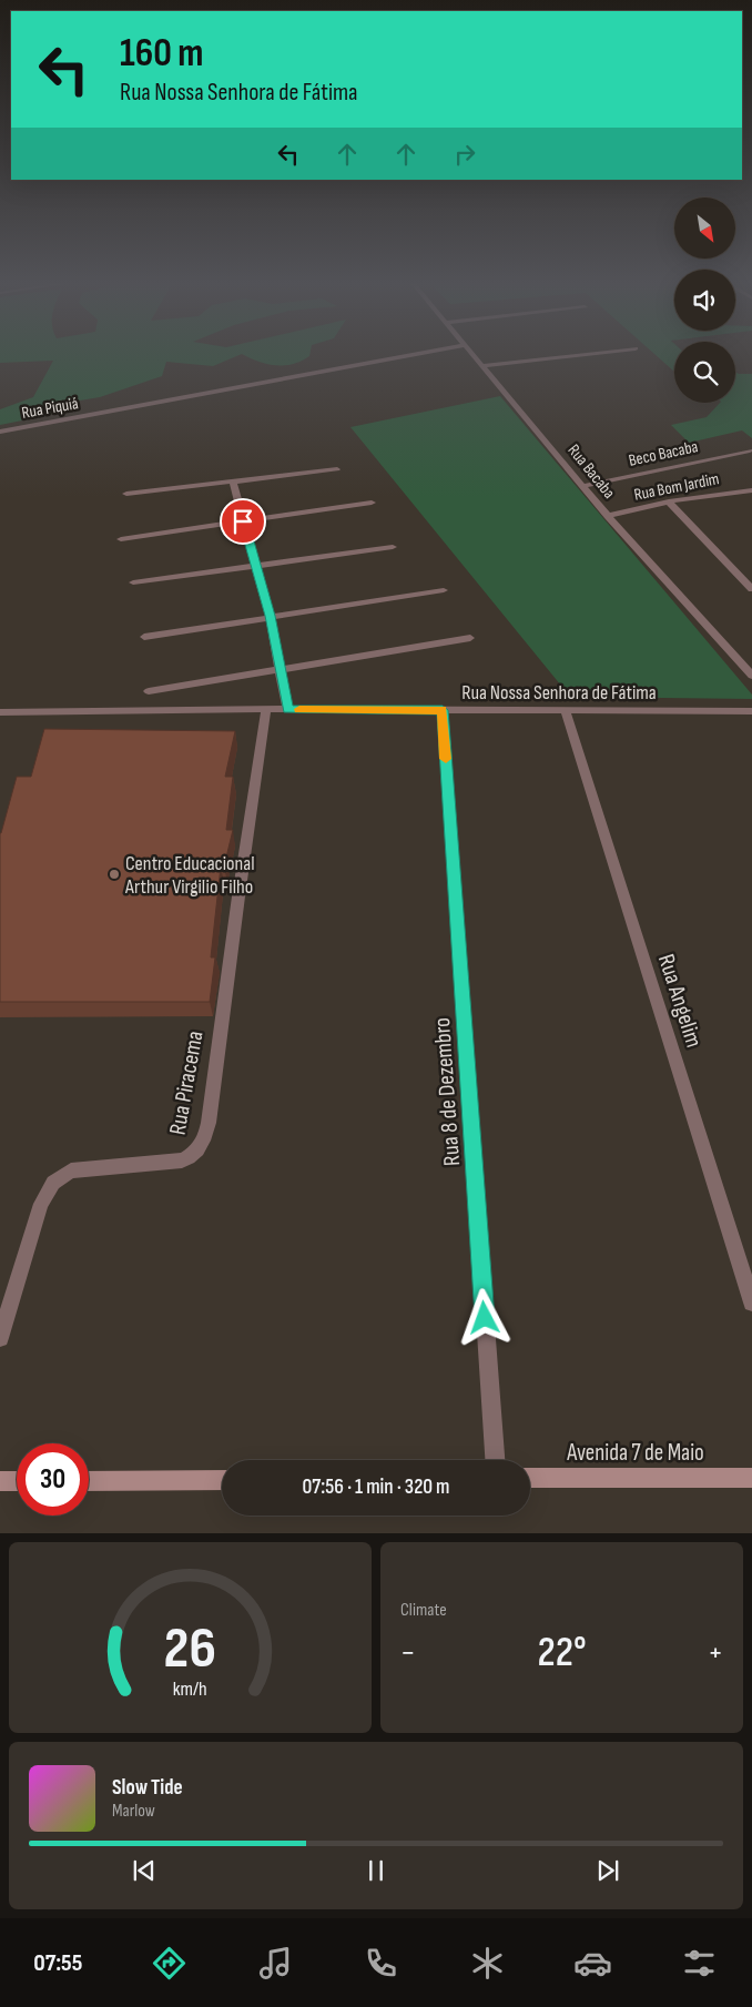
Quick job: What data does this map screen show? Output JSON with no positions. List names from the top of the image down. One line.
{"streets":{"main road":["Avenida 7 de Maio"],"street":["Rua Piquiá","Beco Bacaba","Rua Bacaba","Rua Bom Jardim","Rua Nossa Senhora de Fátima","Rua Angelim","Rua Piracema","Rua 8 de Dezembro"]},"crossings":[["Beco Bacaba","Rua Bacaba"],["Rua Bacaba","Rua Bom Jardim"],["Rua Nossa Senhora de Fátima","Rua Angelim"],["Rua Nossa Senhora de Fátima","Rua Piracema"],["Rua Nossa Senhora de Fátima","Rua 8 de Dezembro"]],"places":["Centro Educacional Arthur Virgilio Filho"],"north":"bottom right","page":{"turn":["160 m","Rua Nossa Senhora de Fátima"],"limit":"30","trip":"07:56 · 1 min · 320 m","tile":"Climate","heat":["−","22°","+"],"song":["Slow Tide","Marlow"],"tabs":"07:55","gauge":["26","km/h"]}}
